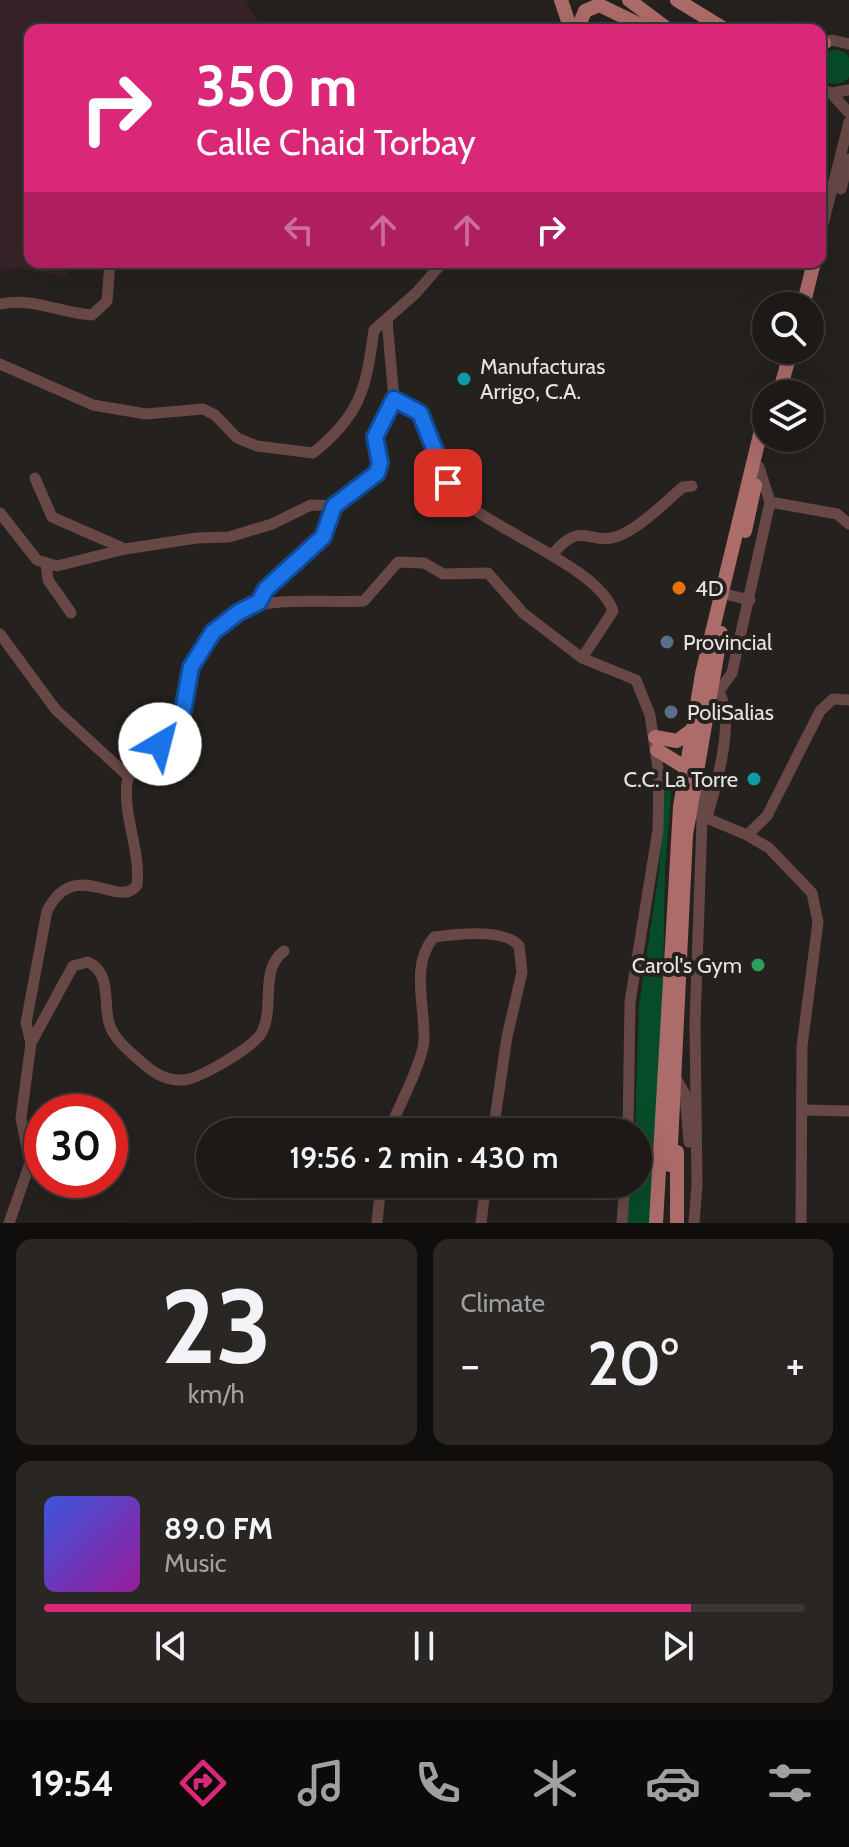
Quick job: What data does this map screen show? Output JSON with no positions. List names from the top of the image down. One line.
{"places":["Manufacturas Arrigo, C.A.","4D","Provincial","PoliSalias","C.C. La Torre","Carol's Gym"],"page":{"turn":["350 m","Calle Chaid Torbay"],"limit":"30","trip":"19:56 · 2 min · 430 m","tile":[["23","km/h"],"Climate"],"heat":["−","20°","+"],"song":["89.0 FM","Music"],"tabs":"19:54"}}
